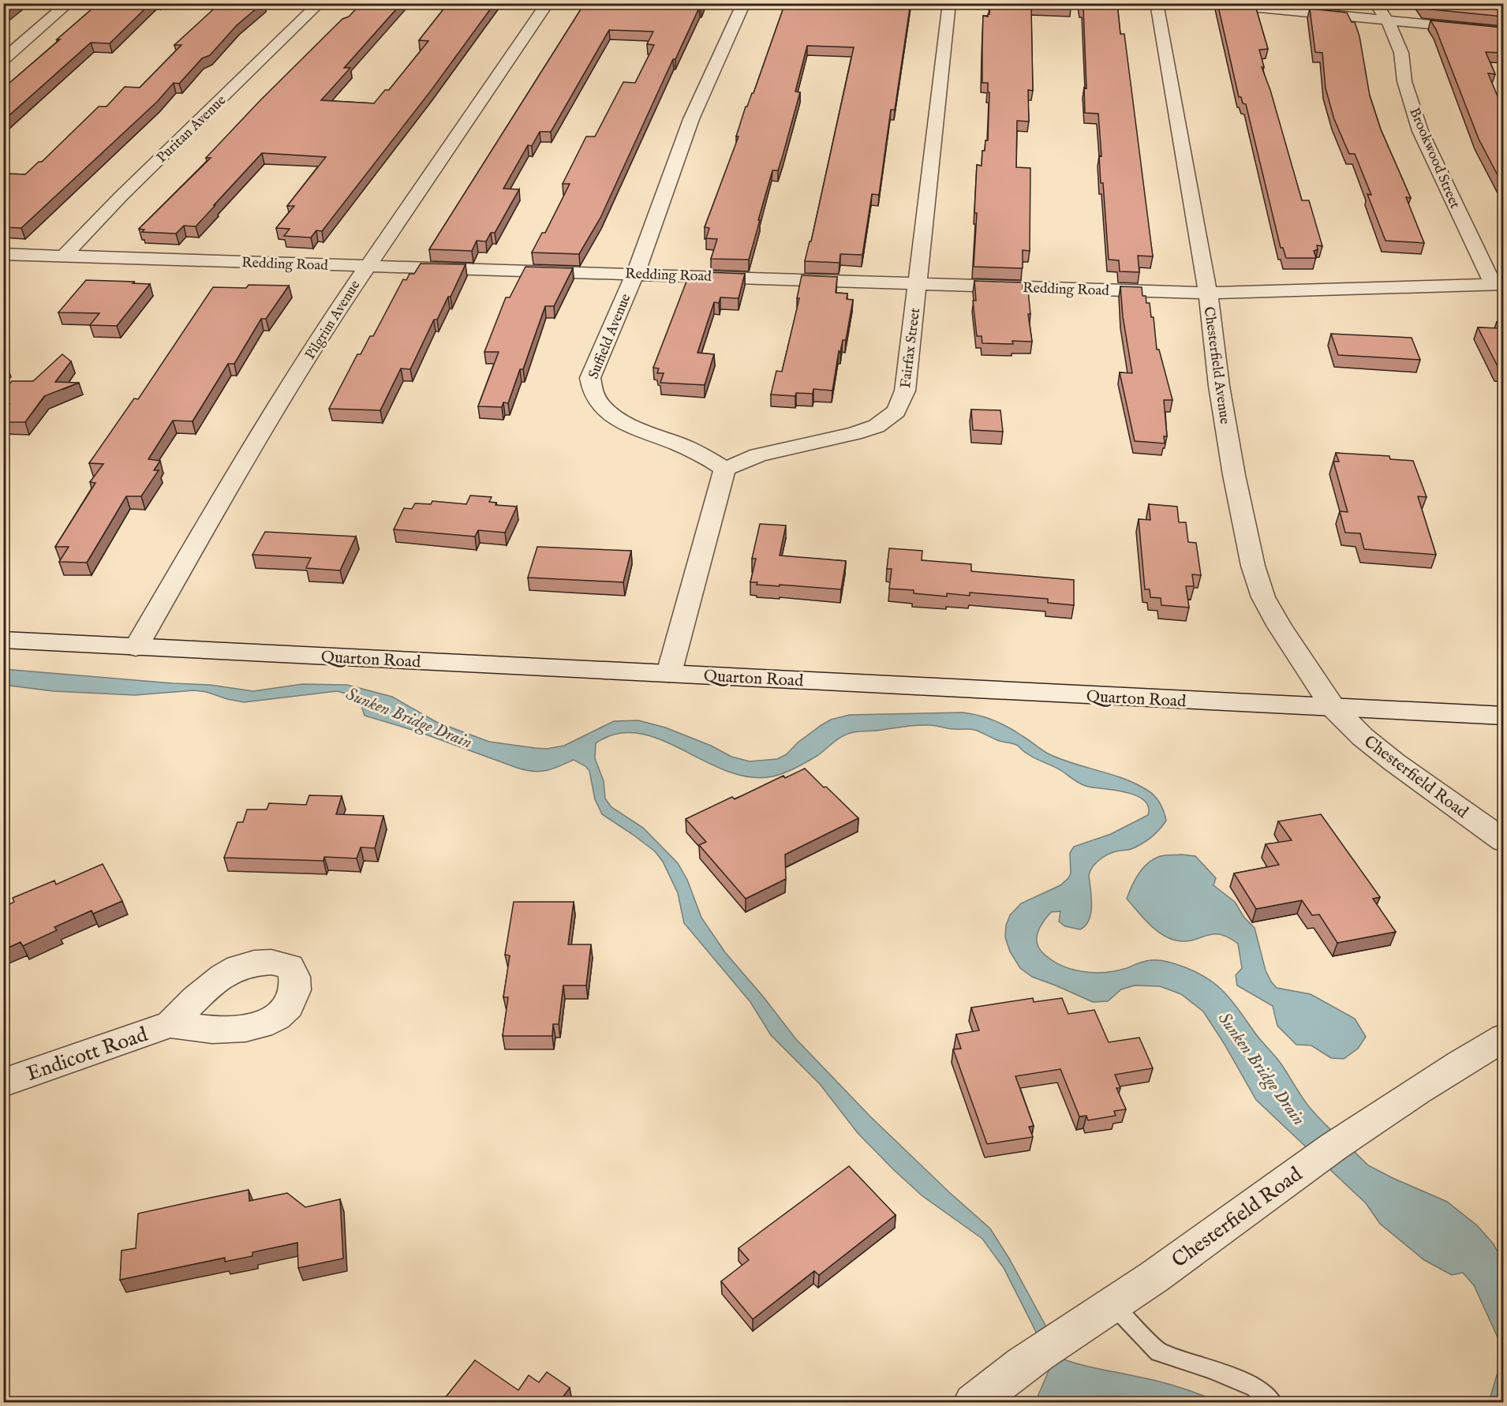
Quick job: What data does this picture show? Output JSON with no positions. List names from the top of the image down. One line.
{"streets":{"street":["Puritan Avenue","Brookwood Street","Redding Road","Pilgrim Avenue","Suffield Avenue","Fairfax Street","Chesterfield Avenue","Quarton Road","Chesterfield Road","Endicott Road"]},"crossings":[["Puritan Avenue","Redding Road"],["Brookwood Street","Redding Road"],["Redding Road","Pilgrim Avenue"],["Redding Road","Suffield Avenue"],["Redding Road","Fairfax Street"],["Redding Road","Chesterfield Avenue"],["Pilgrim Avenue","Quarton Road"],["Suffield Avenue","Fairfax Street"],["Chesterfield Avenue","Quarton Road"],["Chesterfield Avenue","Chesterfield Road"],["Quarton Road","Chesterfield Road"]],"water":["Sunken Bridge Drain"]}
